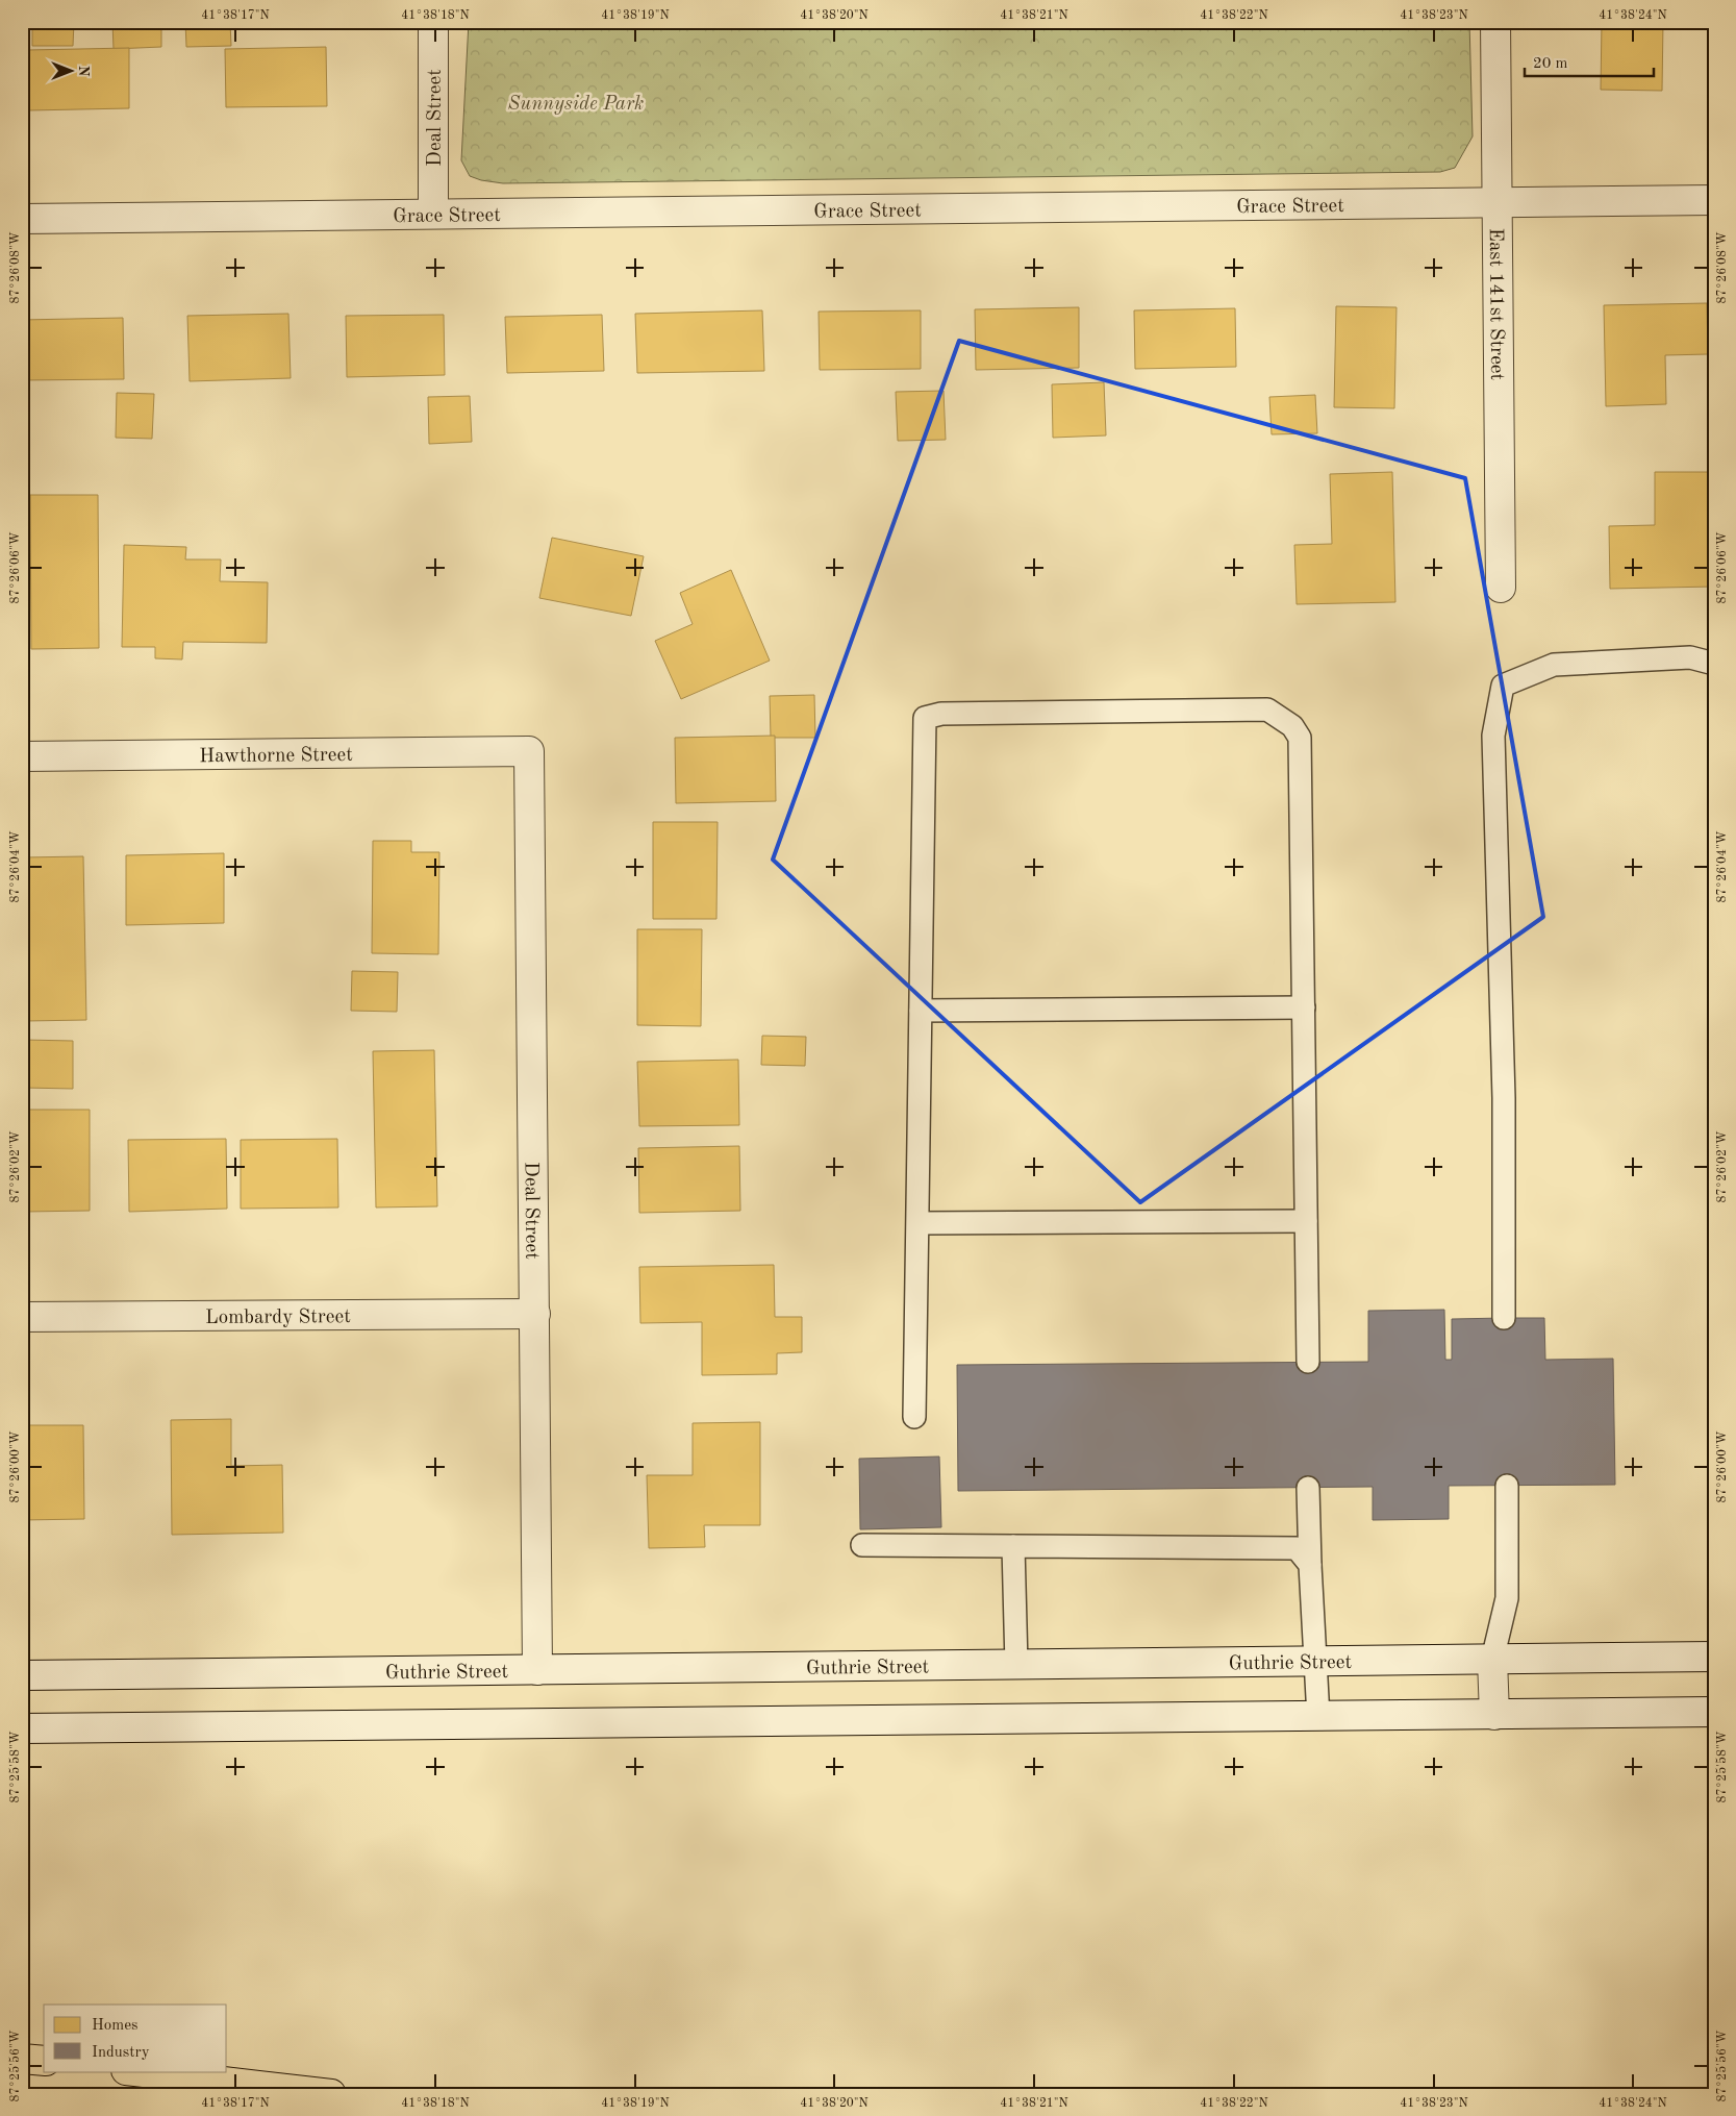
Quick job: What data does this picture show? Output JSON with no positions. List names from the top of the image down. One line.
{"streets":{"street":["Deal Street","Grace Street","East 141st Street","Hawthorne Street","Lombardy Street","Guthrie Street"]},"crossings":[["Deal Street","Grace Street"],["Deal Street","Hawthorne Street"],["Deal Street","Lombardy Street"],["Deal Street","Guthrie Street"],["Grace Street","East 141st Street"]],"parks":["Sunnyside Park"],"legend":["Homes","Industry"],"scale_bar":"20 m","north":"right","coordinates":["41°38'17\"N","41°38'18\"N","41°38'19\"N","41°38'20\"N","41°38'21\"N","41°38'22\"N","41°38'23\"N","41°38'24\"N","87°26'08\"W","87°26'06\"W","87°26'04\"W","87°26'02\"W","87°26'00\"W","87°25'58\"W","87°25'56\"W"]}
